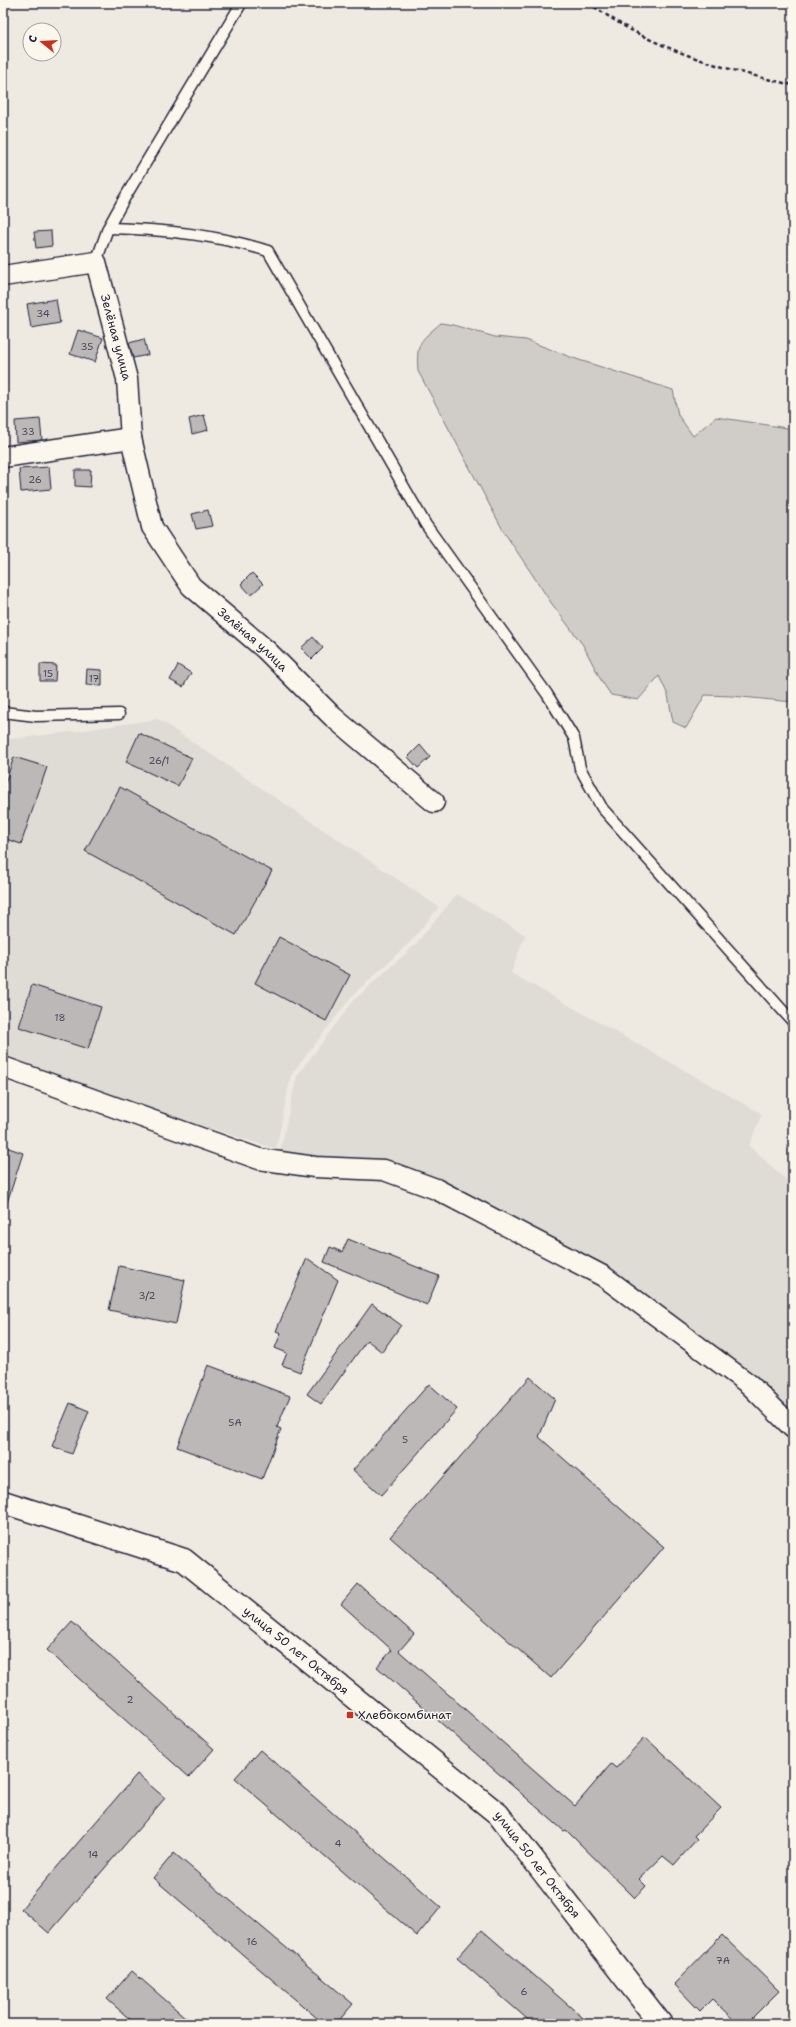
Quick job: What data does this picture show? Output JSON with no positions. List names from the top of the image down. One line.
{"streets":{"street":["Зелёная улица","улица 50 лет Октября"]},"places":{"transit":["Хлебокомбинат"]},"house_numbers":["34","35","33","26","15","17","26/1","18","3/2","5А","5","2","4","14","16","7А","6"],"north":"left"}
